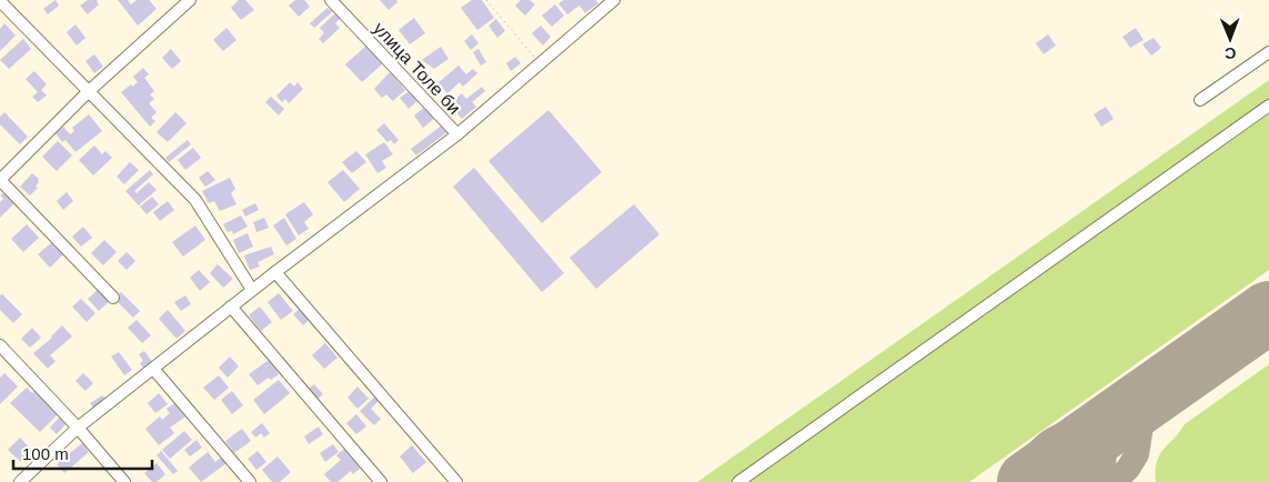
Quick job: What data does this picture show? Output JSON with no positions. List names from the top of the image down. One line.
{"streets":{"street":["улица Толе би"]},"scale_bar":"100 m","north":"bottom"}
